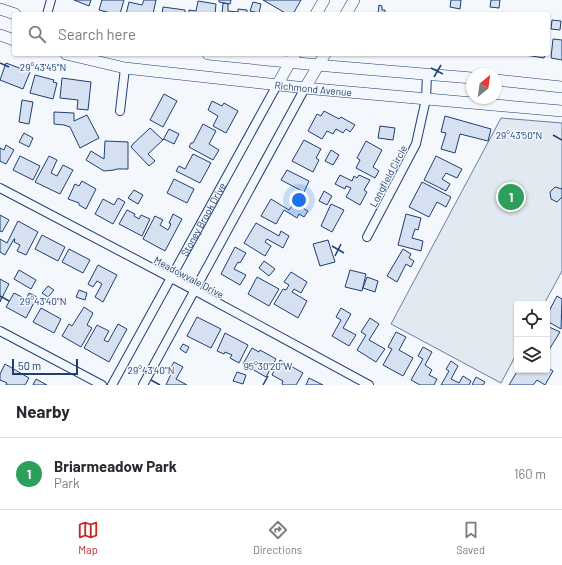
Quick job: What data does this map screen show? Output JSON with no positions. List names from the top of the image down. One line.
{"streets":{"main road":["Richmond Avenue","Stoney Brook Drive"],"street":["Longfield Circle","Meadowvale Drive"]},"crossings":[["Richmond Avenue","Longfield Circle"],["Richmond Avenue","Stoney Brook Drive"],["Stoney Brook Drive","Meadowvale Drive"]],"scale_bar":"50 m","north":"top right","page":{"search":"Search here","pins":"1","scale":"50 m","heading":"Nearby","list":[{"mark":"1","name":"Briarmeadow Park","note":"Park","value":"160 m"}],"nav":["Map","Directions","Saved"]},"coordinates":["29°43'45\"N","29°43'50\"N","29°43'40\"N","95°30'20\"W"]}
